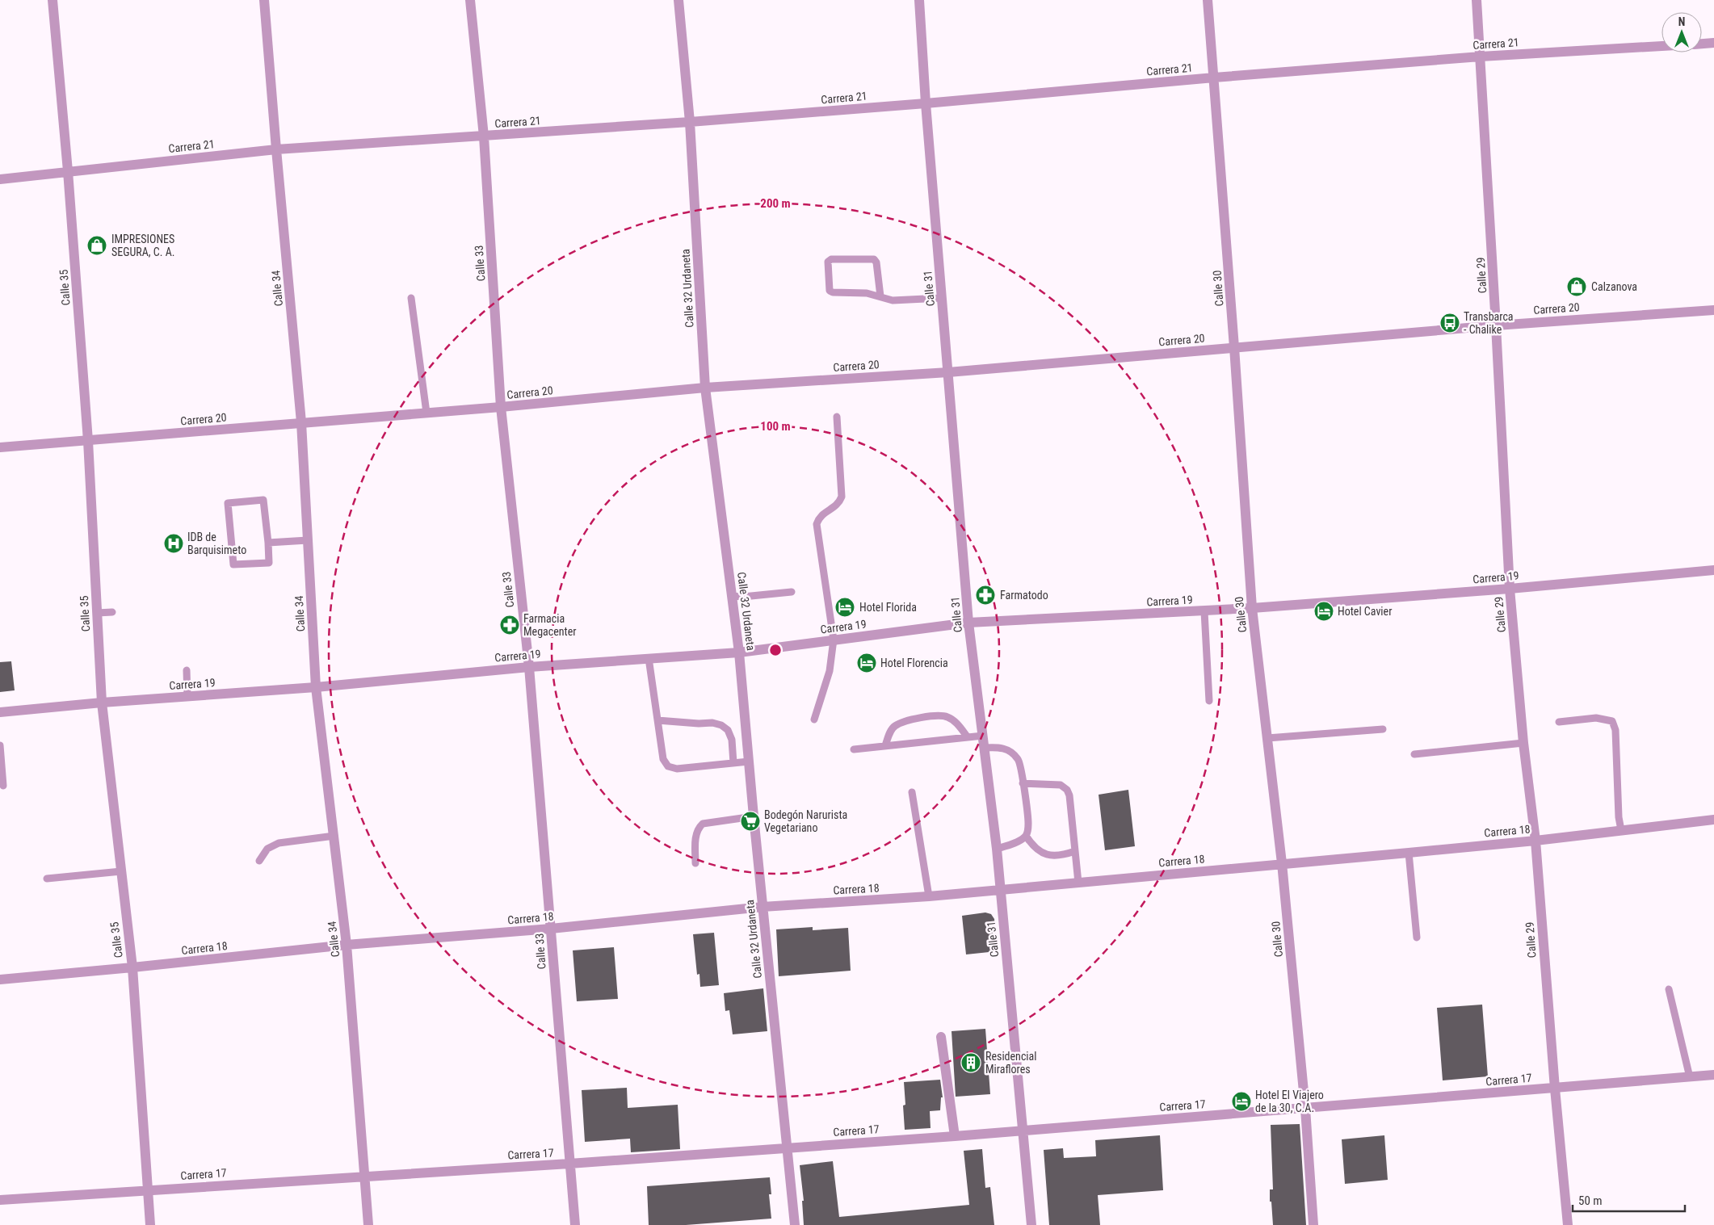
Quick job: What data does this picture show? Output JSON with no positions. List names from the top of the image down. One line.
{"streets":{"street":["Carrera 21","Calle 33","Calle 29","Calle 35","Calle 34","Calle 32 Urdaneta","Calle 31","Calle 30","Carrera 20","Carrera 19","Carrera 18","Carrera 17"]},"crossings":[["Carrera 21","Calle 33"],["Carrera 21","Calle 29"],["Carrera 21","Calle 35"],["Carrera 21","Calle 34"],["Carrera 21","Calle 32 Urdaneta"],["Carrera 21","Calle 31"],["Carrera 21","Calle 30"],["Calle 33","Carrera 20"],["Calle 33","Carrera 19"],["Calle 33","Carrera 18"],["Calle 33","Carrera 17"],["Calle 29","Carrera 20"],["Calle 29","Carrera 19"],["Calle 29","Carrera 18"],["Calle 29","Carrera 17"],["Calle 35","Carrera 20"],["Calle 35","Carrera 19"],["Calle 35","Carrera 18"],["Calle 35","Carrera 17"],["Calle 34","Carrera 20"],["Calle 34","Carrera 19"],["Calle 34","Carrera 18"],["Calle 34","Carrera 17"],["Calle 32 Urdaneta","Carrera 20"],["Calle 32 Urdaneta","Carrera 19"],["Calle 32 Urdaneta","Carrera 18"],["Calle 32 Urdaneta","Carrera 17"],["Calle 31","Carrera 20"],["Calle 31","Carrera 19"],["Calle 31","Carrera 18"],["Calle 31","Carrera 17"],["Calle 30","Carrera 20"],["Calle 30","Carrera 19"],["Calle 30","Carrera 18"],["Calle 30","Carrera 17"]],"places":{"shop":["IMPRESIONES SEGURA, C. A.","Calzanova"],"bus stop":["Transbarca - Chalike"],"hospital":["IDB de Barquisimeto"],"pharmacy":["Farmatodo","Farmacia Megacenter"],"hotel":["Hotel Florida","Hotel Cavier","Hotel Florencia","Hotel El Viajero de la 30, C.A."],"supermarket":["Bodegón Narurista Vegetariano"],"building":["Residencial Miraflores"]},"scale_bar":"50 m","north":"top","rings":["200 m","100 m"]}
